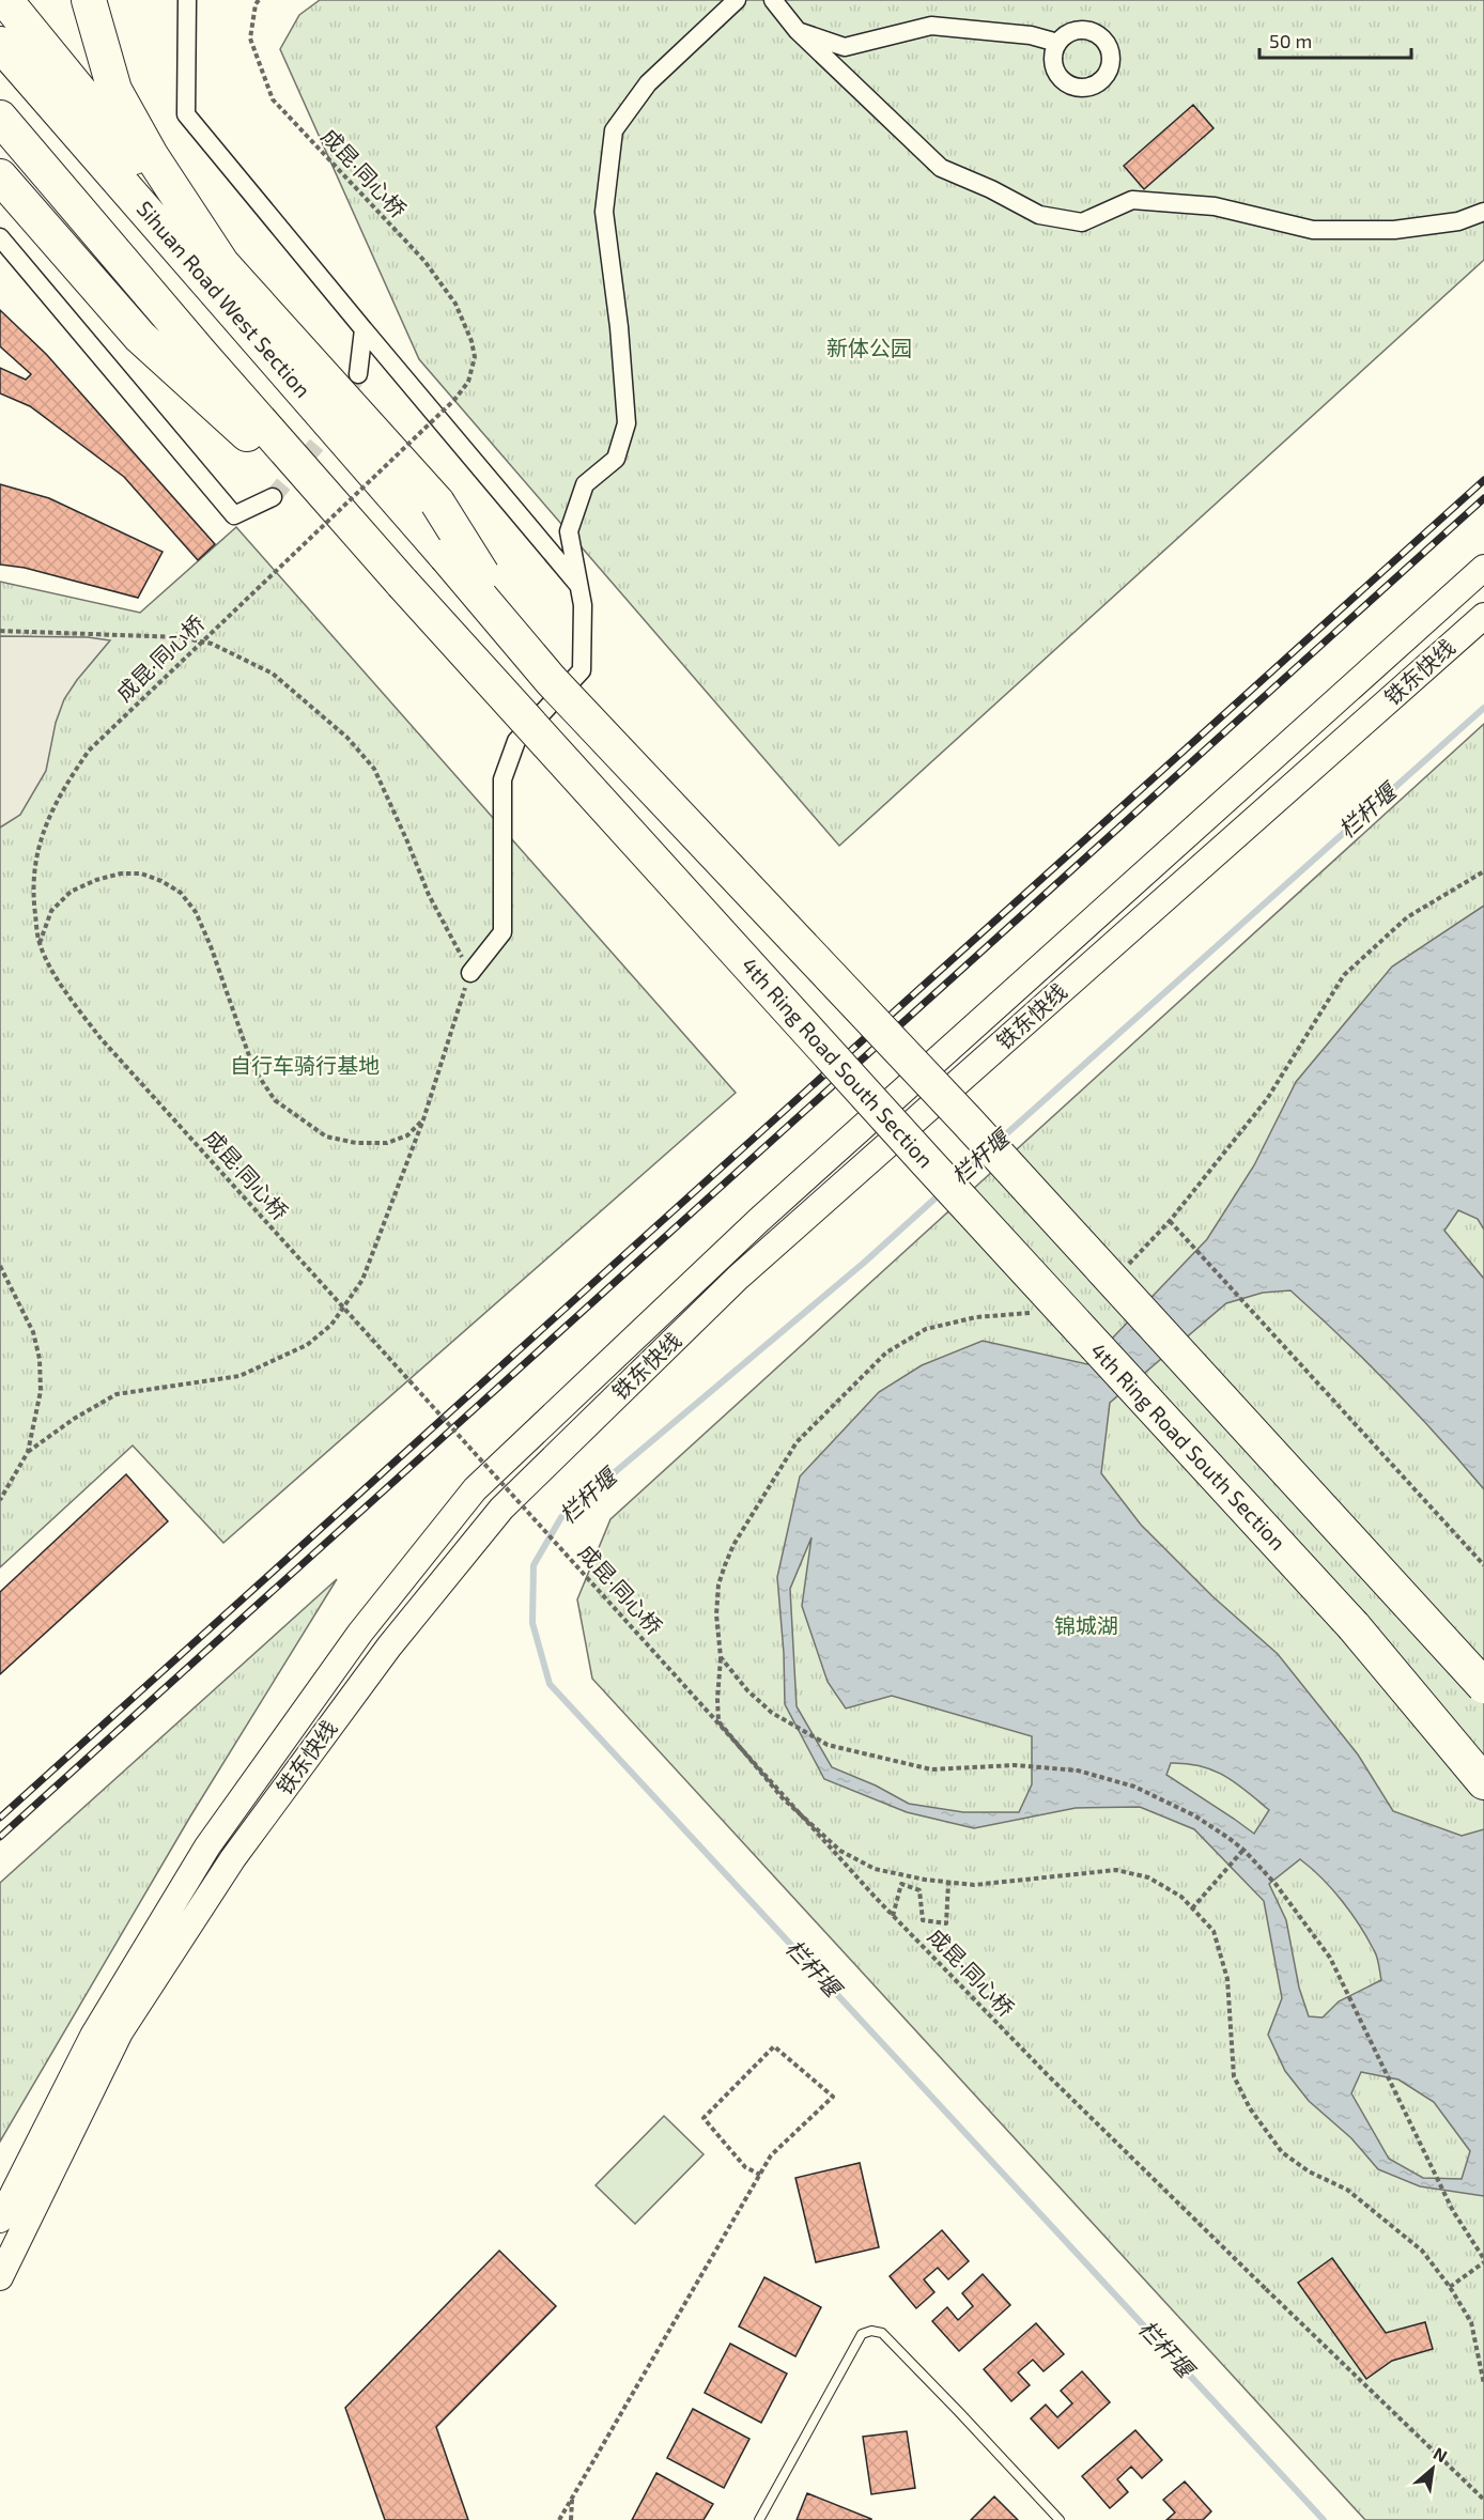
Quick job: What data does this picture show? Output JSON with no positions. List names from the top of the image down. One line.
{"streets":{"highway":["Sihuan Road West Section","4th Ring Road South Section"],"main road":["铁东快线"],"path":["成昆·同心桥"]},"water":["栏杆堰"],"parks":["新体公园","自行车骑行基地","锦城湖"],"scale_bar":"50 m","north":"top right"}
